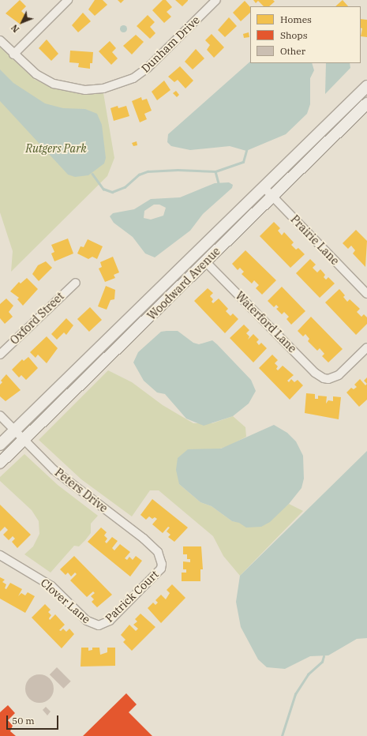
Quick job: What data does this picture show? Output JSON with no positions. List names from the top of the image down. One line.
{"streets":{"street":["Dunham Drive","Prairie Lane","Woodward Avenue","Oxford Street","Waterford Lane","Peters Drive","Patrick Court","Clover Lane"]},"crossings":[["Prairie Lane","Woodward Avenue"],["Woodward Avenue","Waterford Lane"],["Woodward Avenue","Peters Drive"],["Peters Drive","Patrick Court"],["Patrick Court","Clover Lane"]],"parks":["Rutgers Park"],"legend":["Homes","Shops","Other"],"scale_bar":"50 m","north":"bottom left"}
